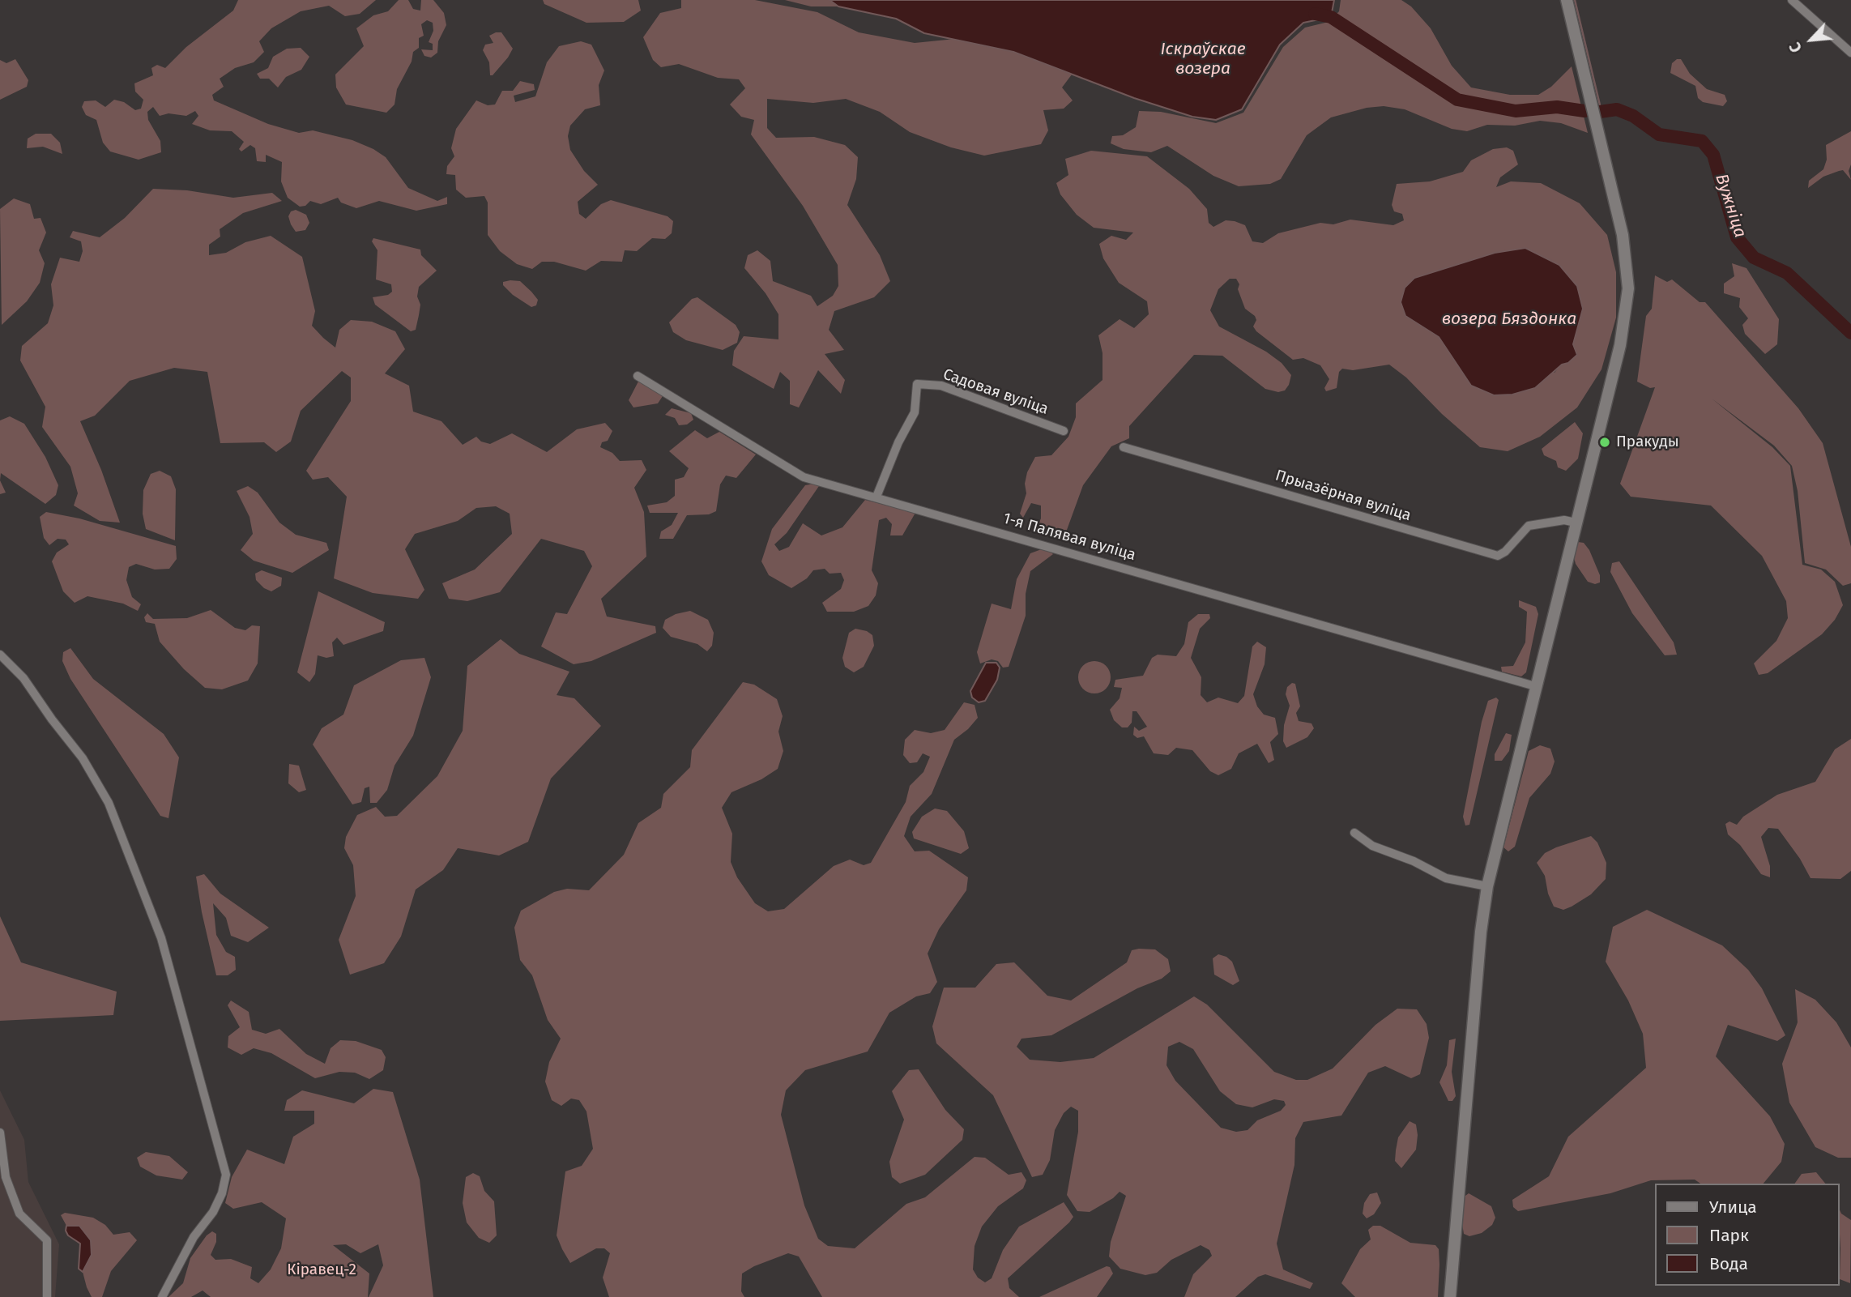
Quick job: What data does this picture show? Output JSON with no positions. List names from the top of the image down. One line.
{"streets":{"street":["Садовая вуліца","Прыазёрная вуліца","1-я Палявая вуліца"]},"crossings":[["Садовая вуліца","1-я Палявая вуліца"]],"water":["Іскраўскае возера","Вужніца","возера Бяздонка"],"parks":["Кіравец-2"],"places":["Пракуды"],"legend":["Улица","Парк","Вода"],"north":"bottom left"}
